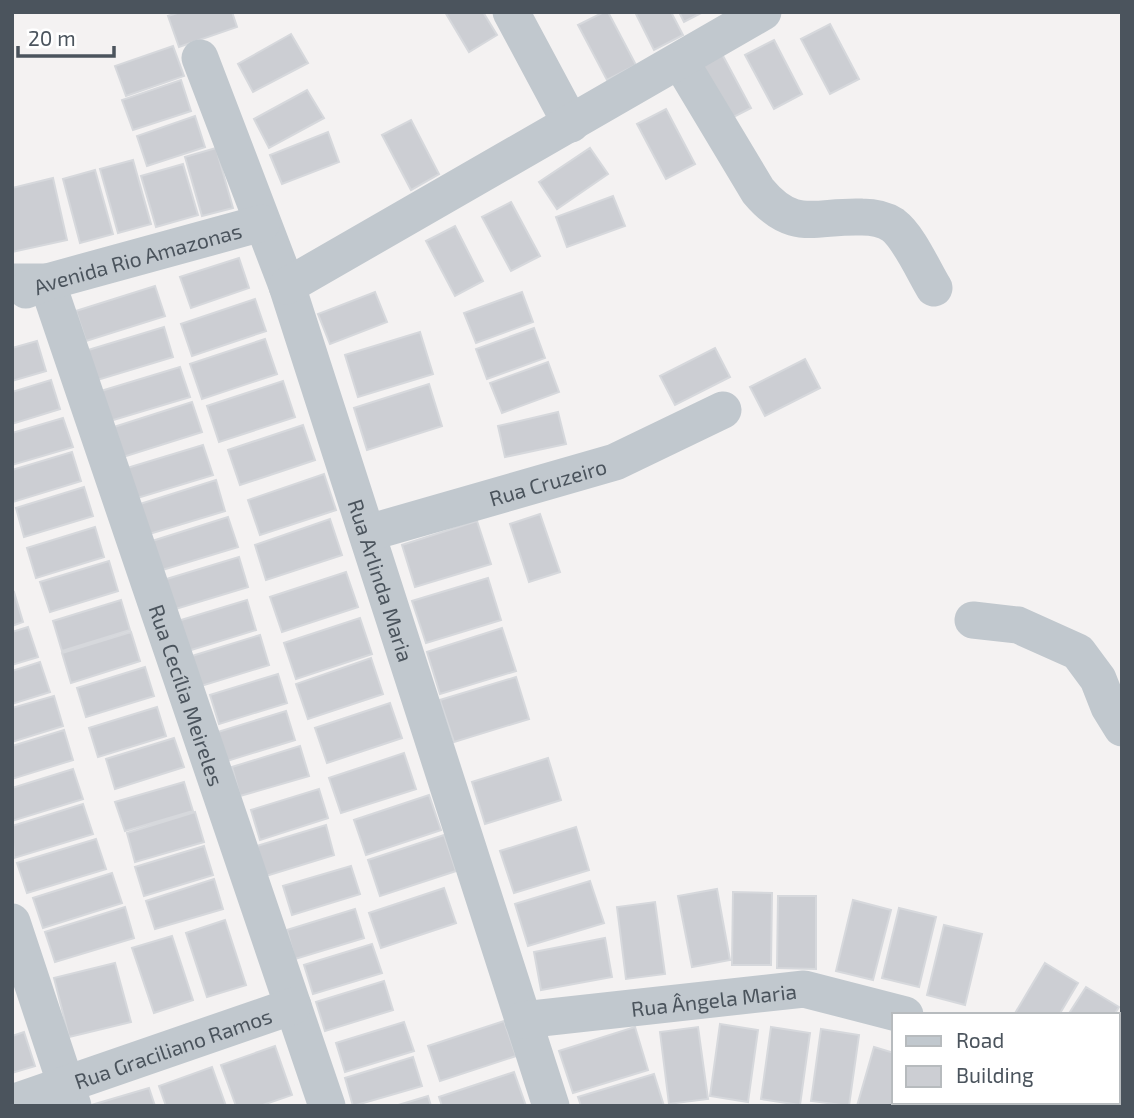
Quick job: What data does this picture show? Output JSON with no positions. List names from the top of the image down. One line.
{"streets":{"street":["Avenida Rio Amazonas","Rua Cruzeiro","Rua Arlinda Maria","Rua Cecília Meireles","Rua Ângela Maria","Rua Graciliano Ramos"]},"crossings":[["Avenida Rio Amazonas","Rua Arlinda Maria"],["Avenida Rio Amazonas","Rua Cecília Meireles"],["Rua Cruzeiro","Rua Arlinda Maria"],["Rua Arlinda Maria","Rua Ângela Maria"],["Rua Cecília Meireles","Rua Graciliano Ramos"]],"legend":["Road","Building"],"scale_bar":"20 m"}
